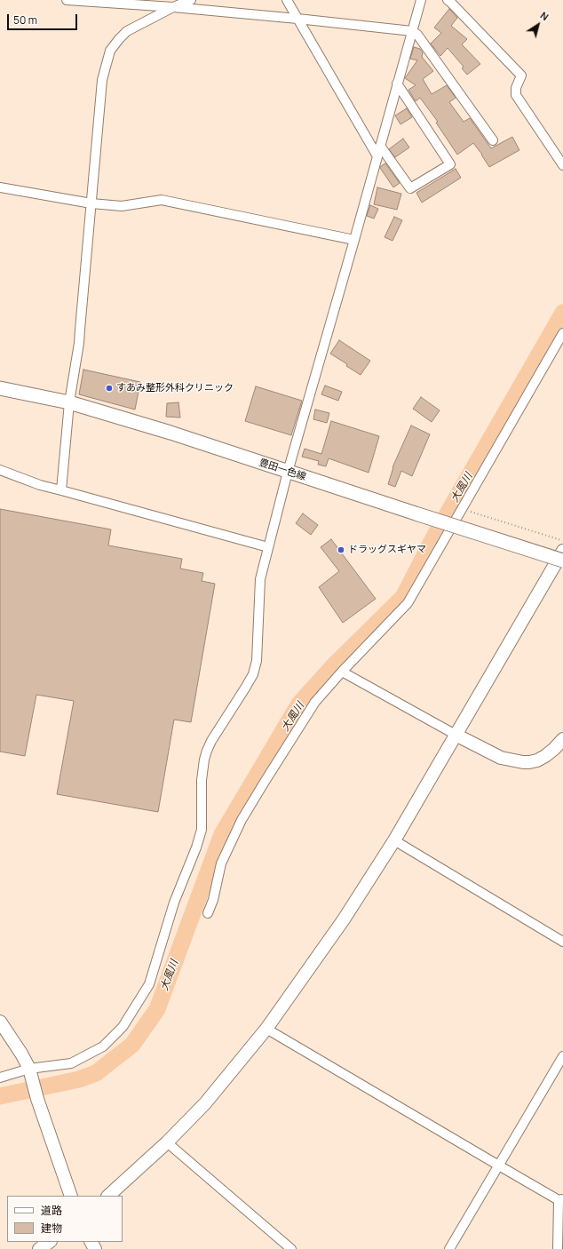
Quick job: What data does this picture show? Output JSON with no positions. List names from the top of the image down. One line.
{"streets":{"main road":["豊田一色線"]},"water":["大風川"],"places":["すあみ整形外科クリニック","ドラッグスギヤマ"],"legend":["道路","建物"],"scale_bar":"50 m","north":"top right"}
